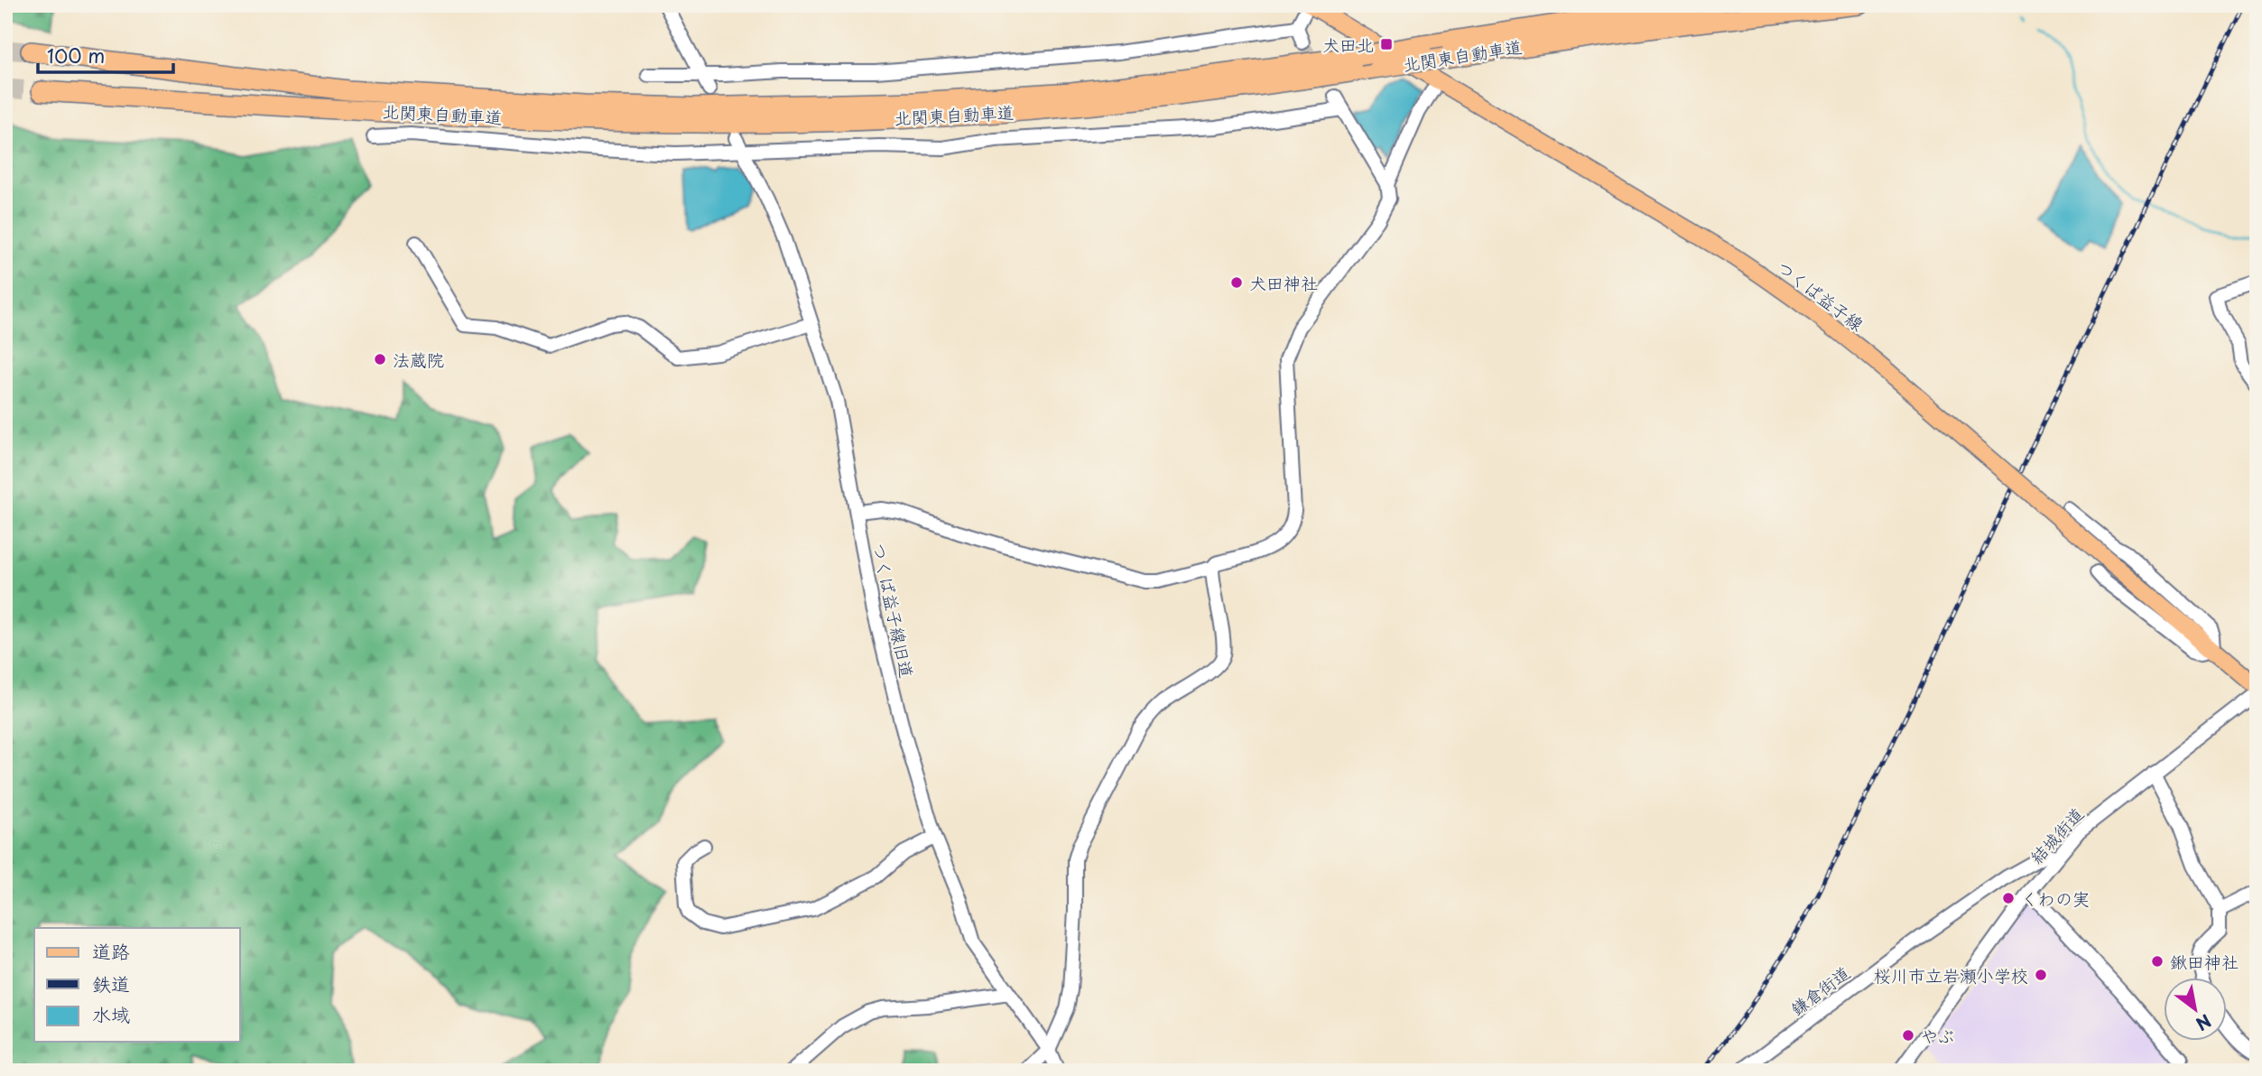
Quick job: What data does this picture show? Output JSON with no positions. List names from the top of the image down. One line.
{"streets":{"highway":["北関東自動車道"],"main road":["つくば益子線"],"street":["つくば益子線旧道","結城街道","鎌倉街道"]},"crossings":[["結城街道","鎌倉街道"]],"places":{"transit":["犬田北"],"other":["犬田神社","法蔵院","くわの実","鍬田神社","桜川市立岩瀬小学校","やぶ"]},"legend":["道路","鉄道","水域"],"scale_bar":"100 m","north":"bottom right"}
